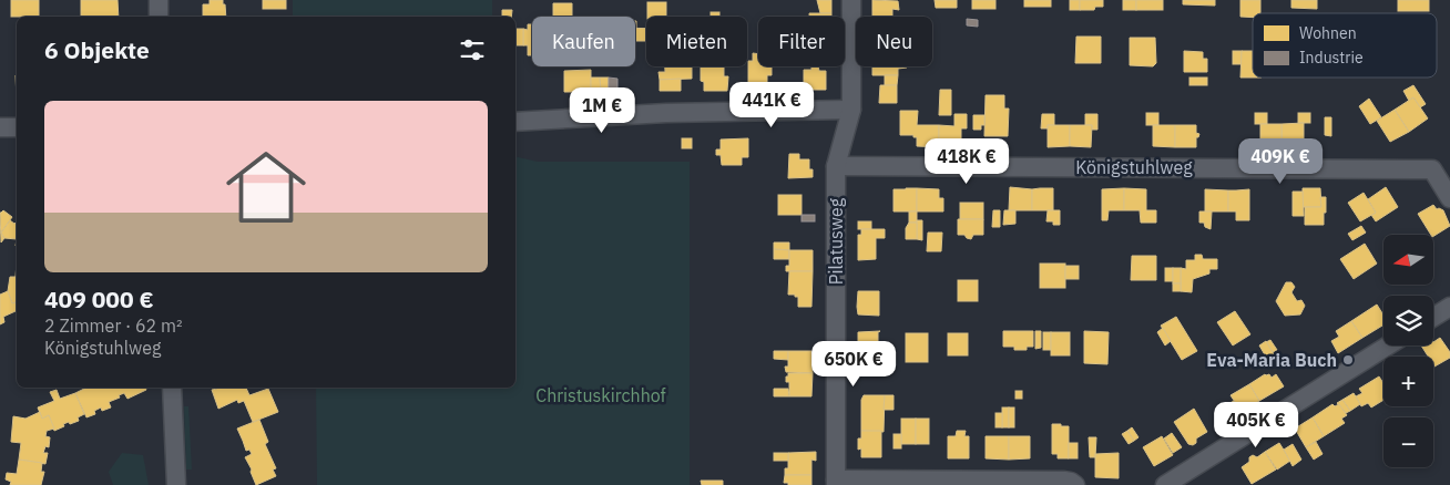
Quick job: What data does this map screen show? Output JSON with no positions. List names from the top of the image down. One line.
{"streets":{"street":["Königstuhlweg","Pilatusweg"]},"crossings":[["Königstuhlweg","Pilatusweg"]],"parks":["Christuskirchhof"],"places":["Eva-Maria Buch"],"legend":["Wohnen","Industrie"],"north":"left","page":{"chip":["Kaufen","Mieten","Filter","Neu"],"heading":"6 Objekte","price":["441K €","1M €","418K €","409K €","650K €","405K €"],"list":[{"name":"409 000 €","note":"2 Zimmer · 62 m² · Königstuhlweg"}],"map_buttons":["+","−"]}}
